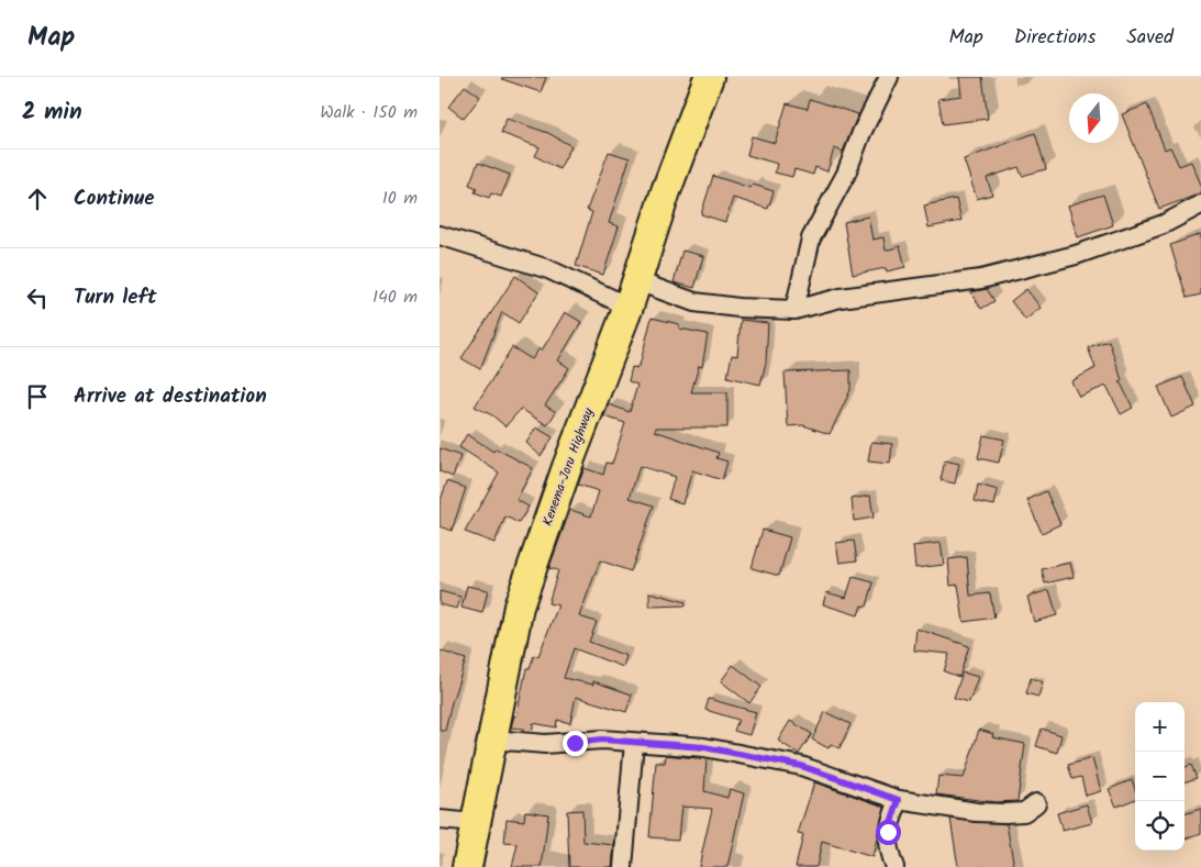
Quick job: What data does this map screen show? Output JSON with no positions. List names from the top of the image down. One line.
{"streets":{"highway":["Kenema-Joru Highway"]},"north":"bottom","page":{"header":"Map","nav":["Map","Directions","Saved"],"heading":["2 min","Walk · 150 m"],"list":[["Continue","10 m"],["Turn left","140 m"],"Arrive at destination"],"map_buttons":["+","−"]}}
